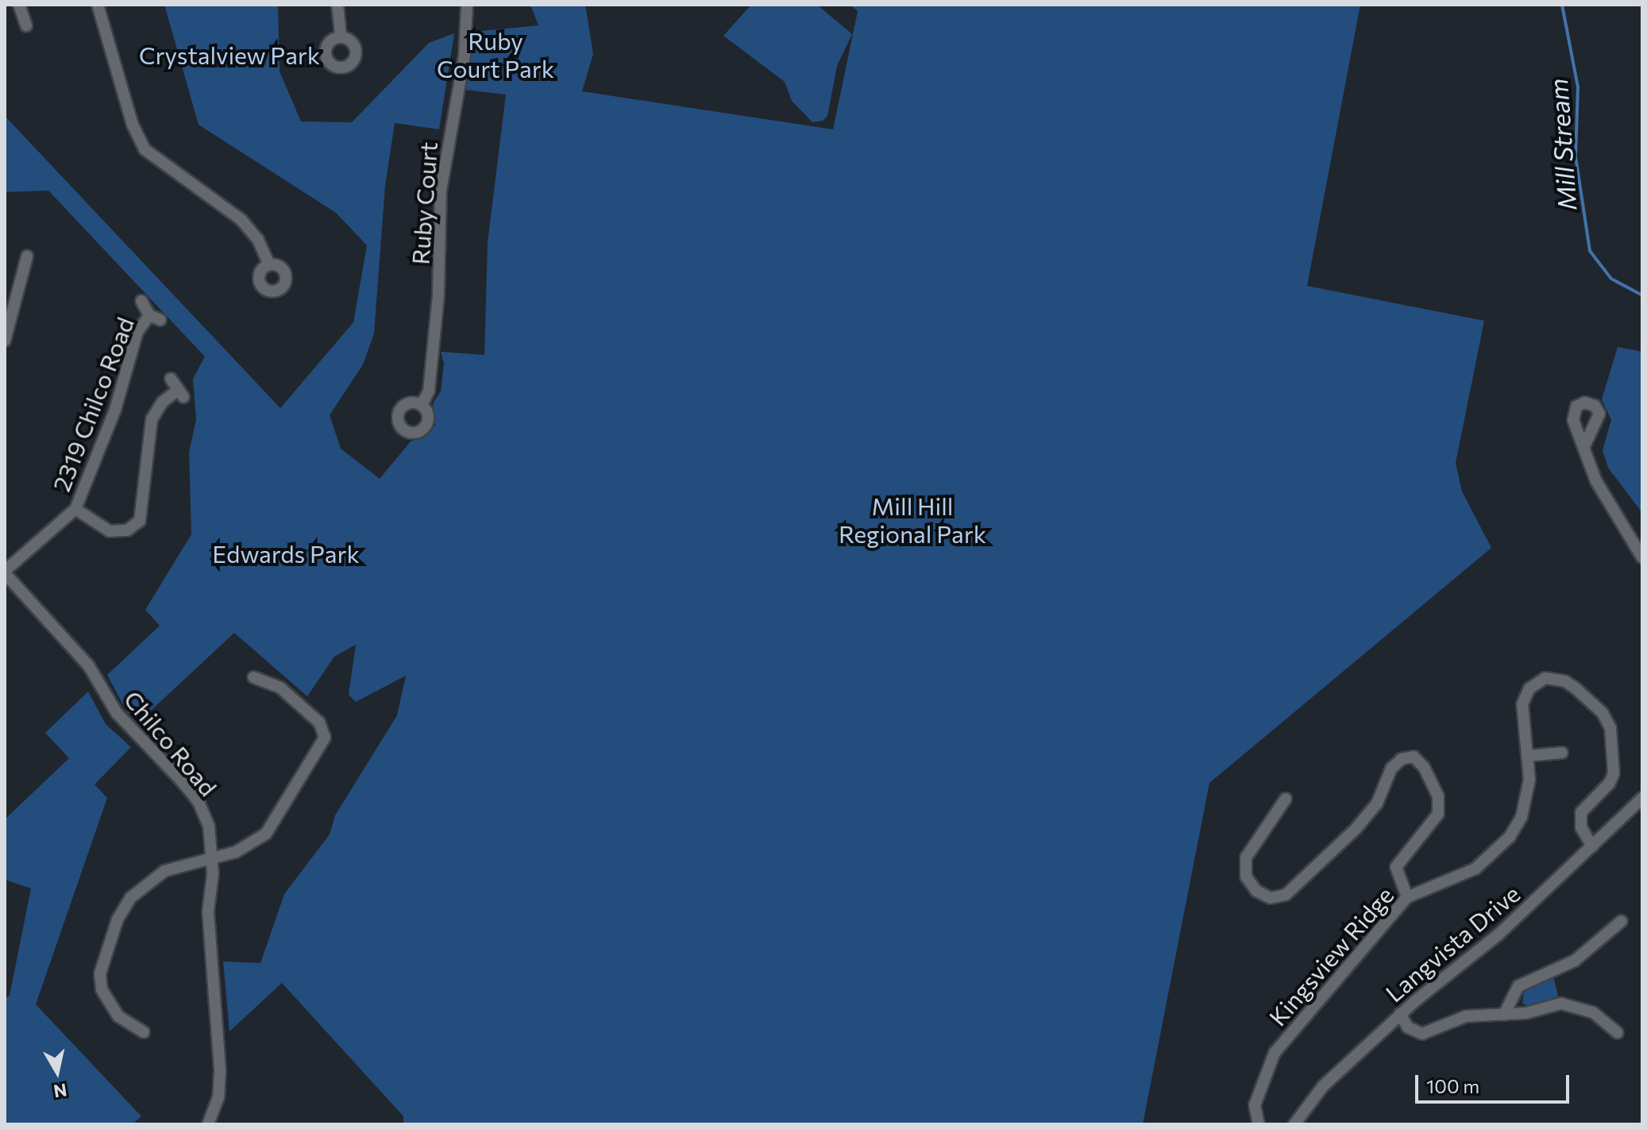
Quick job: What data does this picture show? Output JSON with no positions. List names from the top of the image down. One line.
{"streets":{"street":["Ruby Court","2319 Chilco Road","Chilco Road","Langvista Drive","Kingsview Ridge"]},"crossings":[["2319 Chilco Road","Chilco Road"],["Langvista Drive","Kingsview Ridge"]],"water":["Mill Stream"],"parks":["Ruby Court Park","Crystalview Park","Mill Hill Regional Park","Edwards Park"],"scale_bar":"100 m","north":"bottom"}
